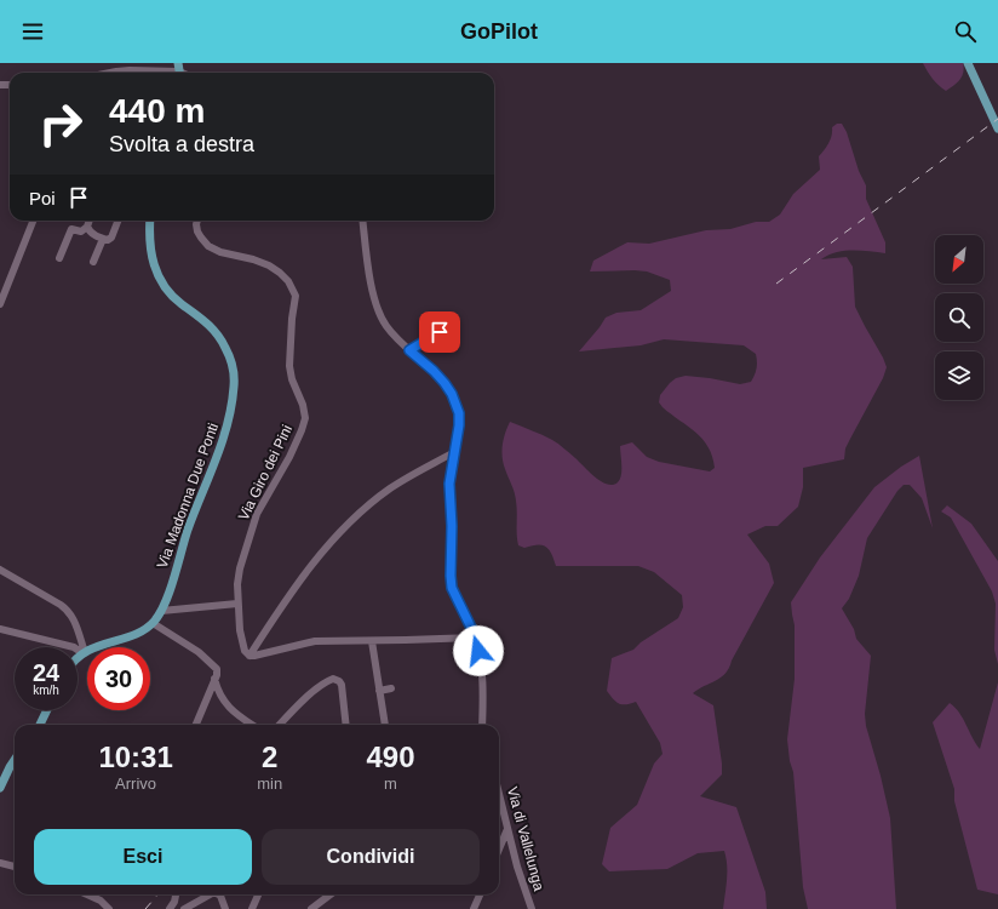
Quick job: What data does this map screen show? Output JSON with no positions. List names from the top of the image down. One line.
{"streets":{"main road":["Via Madonna Due Ponti"],"street":["Via Giro dei Pini","Via di Vallelunga"]},"north":"bottom left","page":{"header":"GoPilot","turn":["440 m","Svolta a destra"],"then":"Poi","speed":"24 km/h","limit":"30","eta":["10:31","Arrivo","2","min","490","m"],"buttons":["Esci","Condividi"]}}
